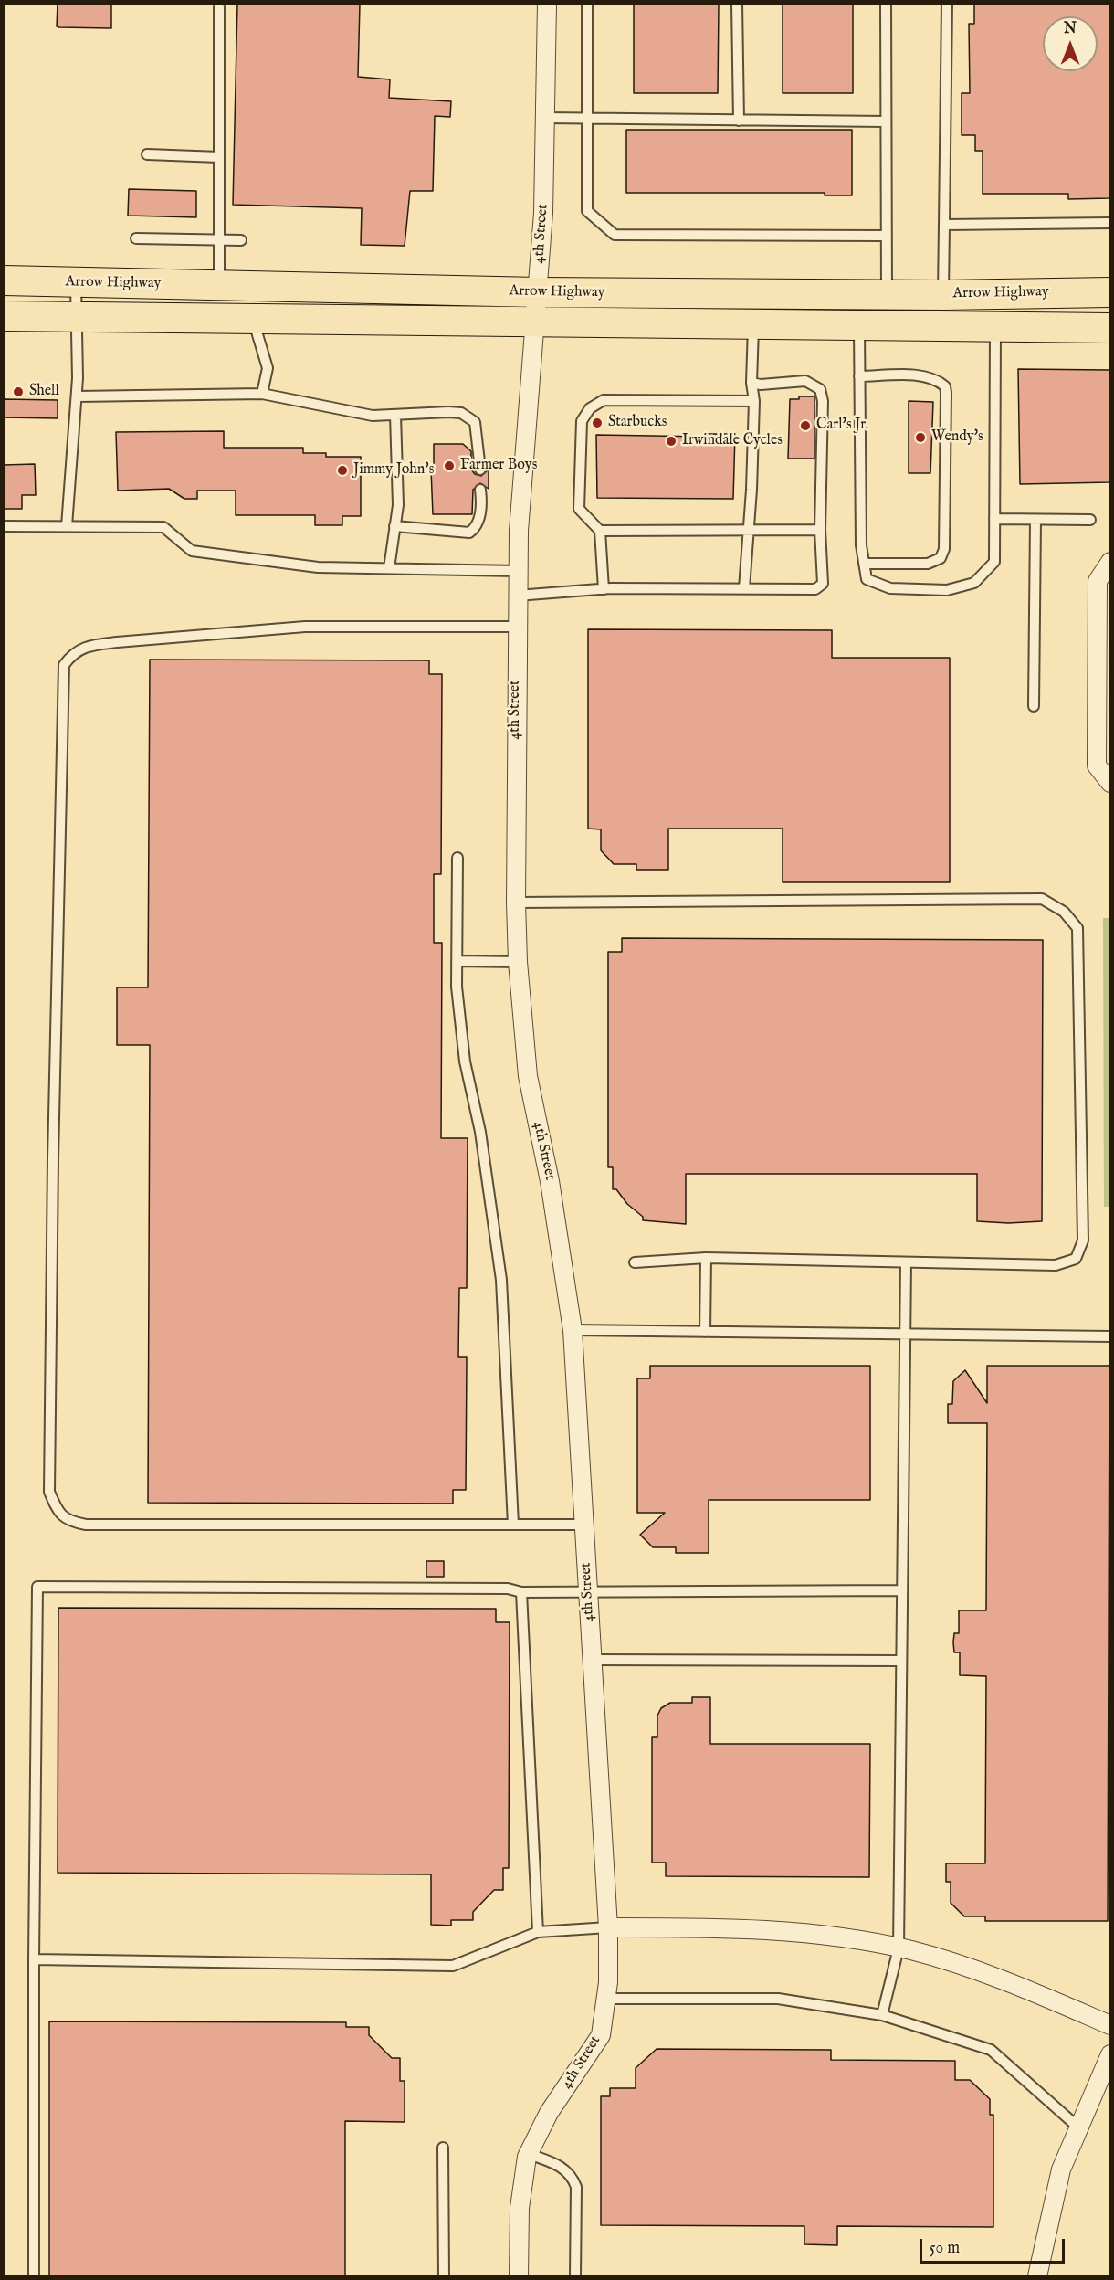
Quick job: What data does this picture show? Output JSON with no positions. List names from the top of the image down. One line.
{"streets":{"main road":["Arrow Highway"],"street":["4th Street"]},"crossings":[["4th Street","Arrow Highway"]],"places":["Shell","Starbucks","Carl's Jr.","Wendy's","Irwindale Cycles","Farmer Boys","Jimmy John's"],"scale_bar":"50 m","north":"top"}
